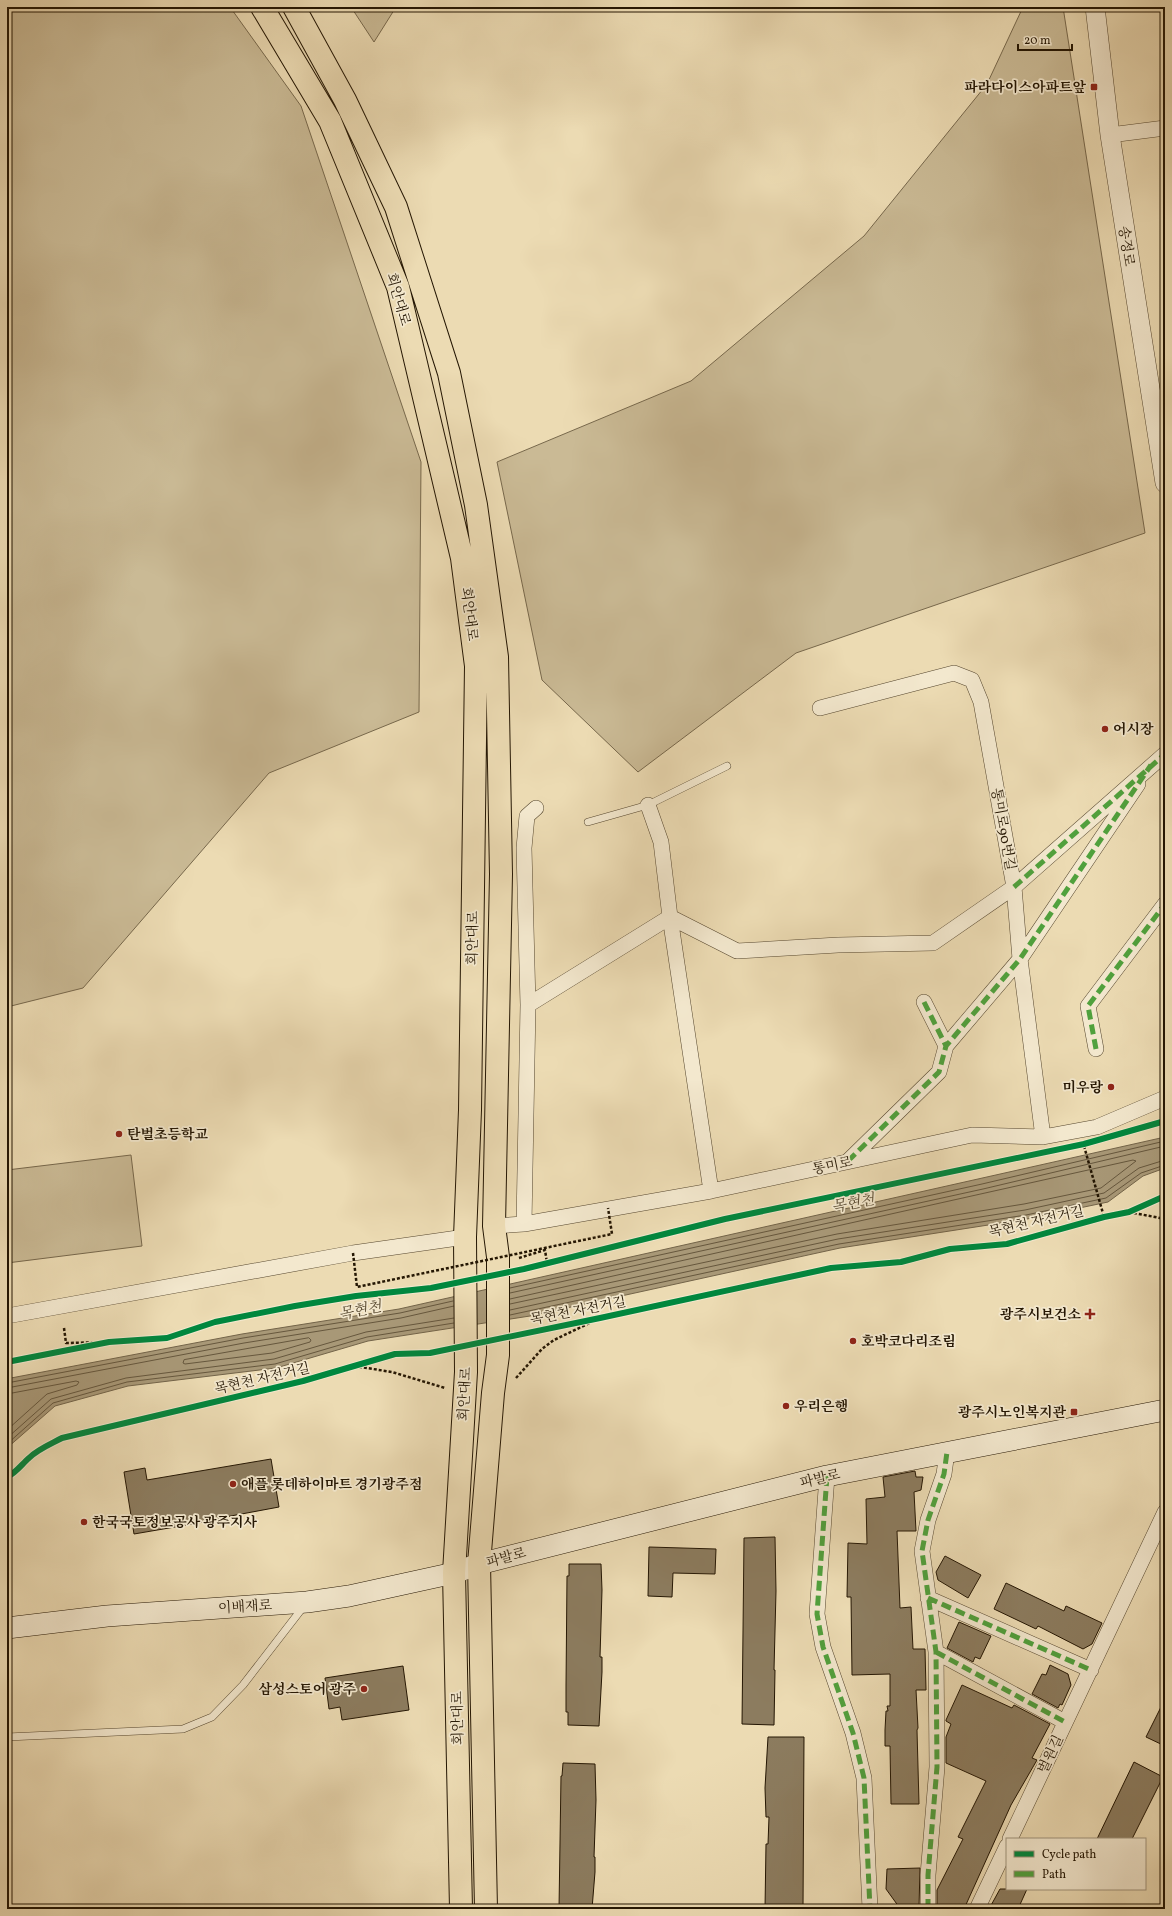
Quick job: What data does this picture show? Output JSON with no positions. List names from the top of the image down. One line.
{"streets":{"main road":["회안대로","파발로","이배재로"],"street":["송정로","통미로90번길","통미로","벌원길"],"cycle path":["목현천 자전거길"]},"crossings":[["회안대로","통미로"],["회안대로","파발로"],["회안대로","이배재로"],["통미로90번길","통미로"],["파발로","이배재로"]],"water":["목현천"],"places":{"transit":["파라다이스아파트앞","광주시노인복지관"],"other":["어시장","미우랑","탄벌초등학교","호박코다리조림","우리은행","애플 롯데하이마트 경기광주점","한국국토정보공사 광주지사","삼성스토어 광주"],"health":["광주시보건소"]},"legend":["Cycle path","Path"],"scale_bar":"20 m"}
